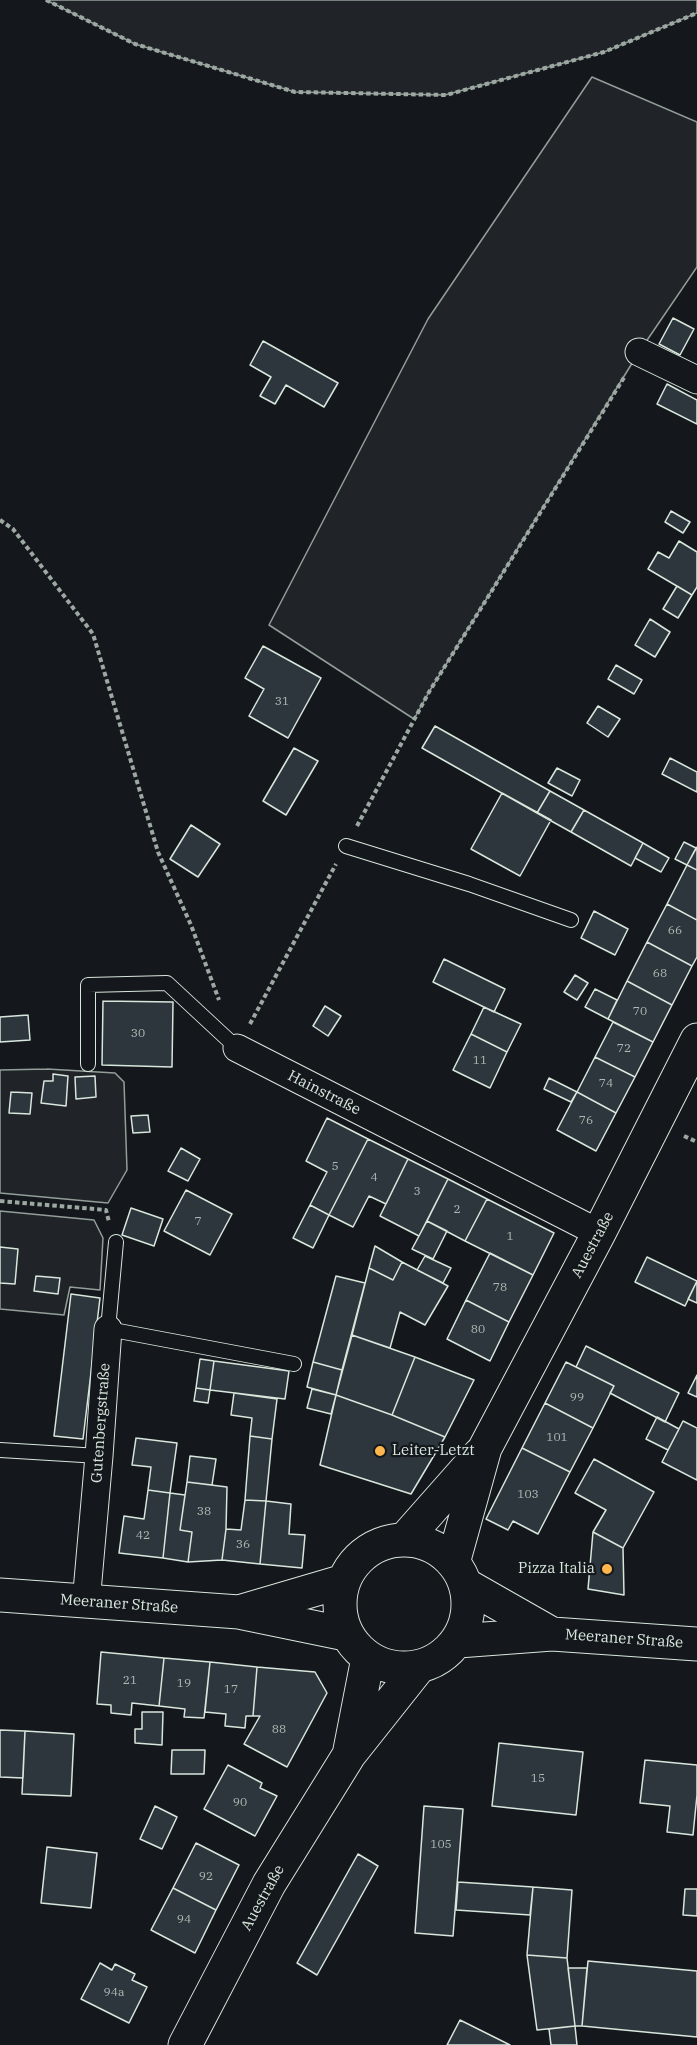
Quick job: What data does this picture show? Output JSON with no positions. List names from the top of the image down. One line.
{"streets":{"street":["Hainstraße","Auestraße","Gutenbergstraße","Meeraner Straße"]},"crossings":[["Hainstraße","Auestraße"],["Auestraße","Meeraner Straße"],["Gutenbergstraße","Meeraner Straße"]],"places":["Leiter-Letzt","Pizza Italia"],"house_numbers":["31","66","68","70","30","72","11","74","76","5","4","3","2","7","1","78","80","99","101","103","38","42","36","21","19","17","88","15","90","105","92","94","94a"]}
